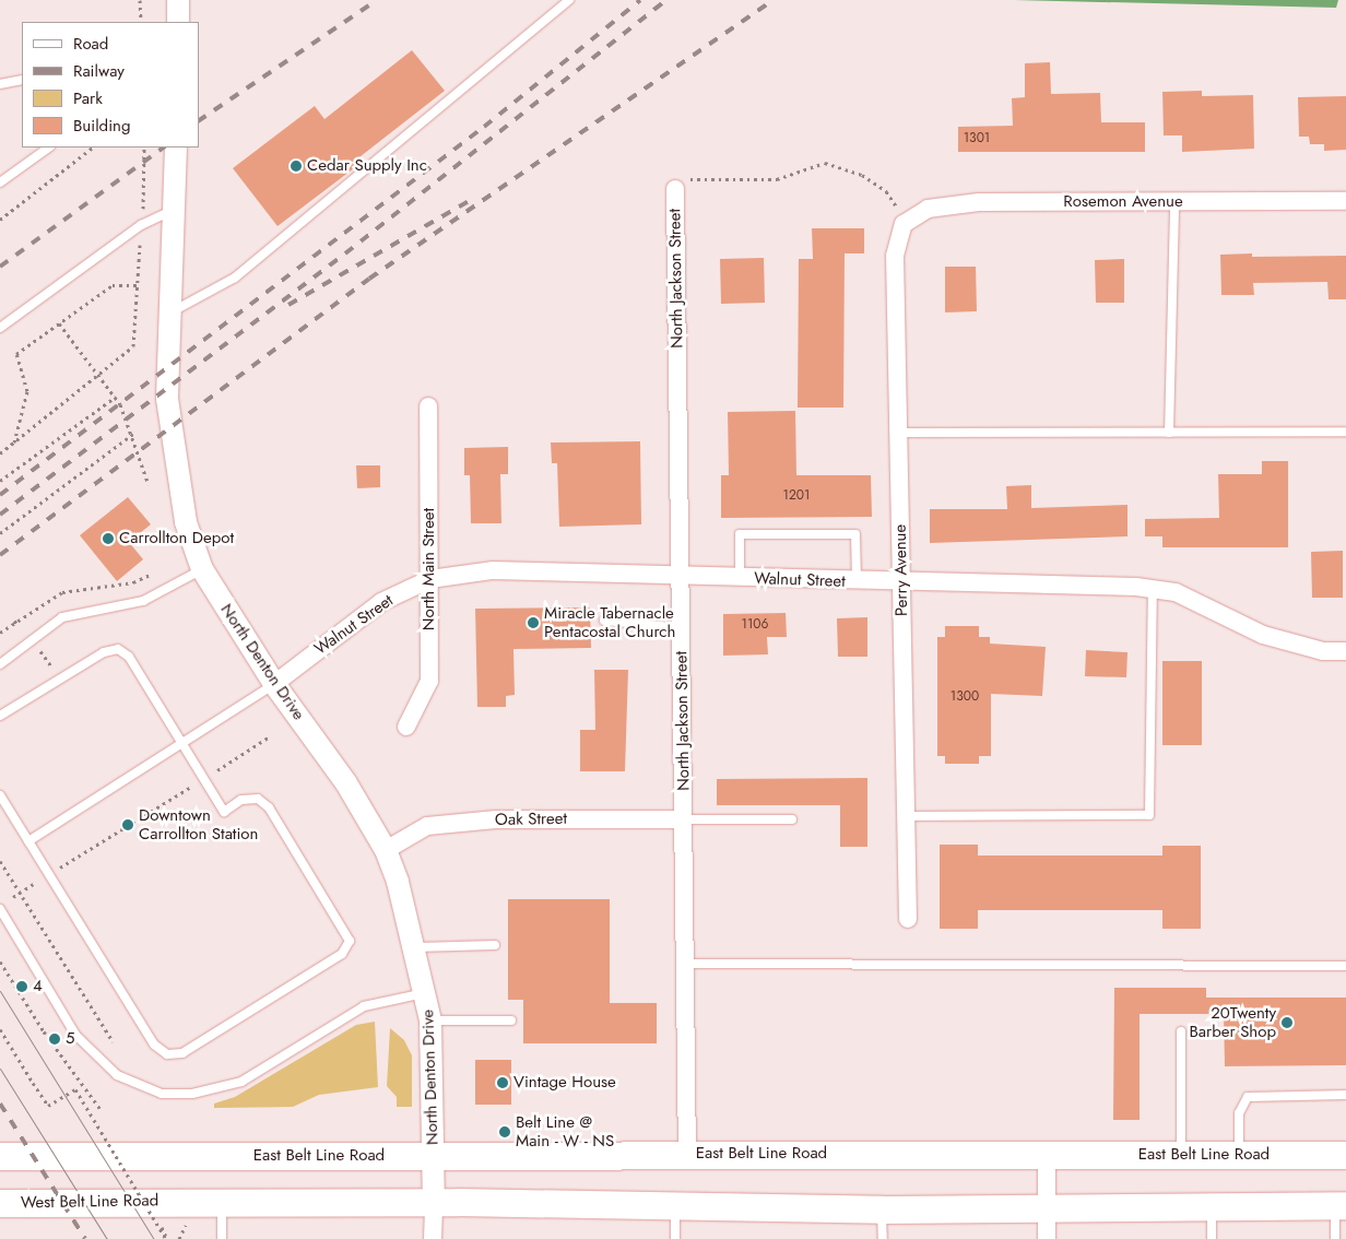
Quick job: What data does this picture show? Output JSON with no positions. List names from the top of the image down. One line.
{"streets":{"main road":["East Belt Line Road","West Belt Line Road"],"street":["Rosemon Avenue","North Jackson Street","North Main Street","Perry Avenue","Walnut Street","North Denton Drive","Oak Street"]},"crossings":[["Rosemon Avenue","Perry Avenue"],["North Jackson Street","Walnut Street"],["North Jackson Street","Oak Street"],["North Jackson Street","East Belt Line Road"],["North Main Street","Walnut Street"],["Perry Avenue","Walnut Street"],["Walnut Street","North Denton Drive"],["North Denton Drive","Oak Street"],["North Denton Drive","East Belt Line Road"]],"places":["Cedar Supply Inc","Carrollton Depot","Miracle Tabernacle Pentacostal Church","Downtown Carrollton Station","4","20Twenty Barber Shop","5","Vintage House","Belt Line @ Main - W - NS"],"house_numbers":["1301","1201","1106","1300"],"legend":["Road","Railway","Park","Building"]}
